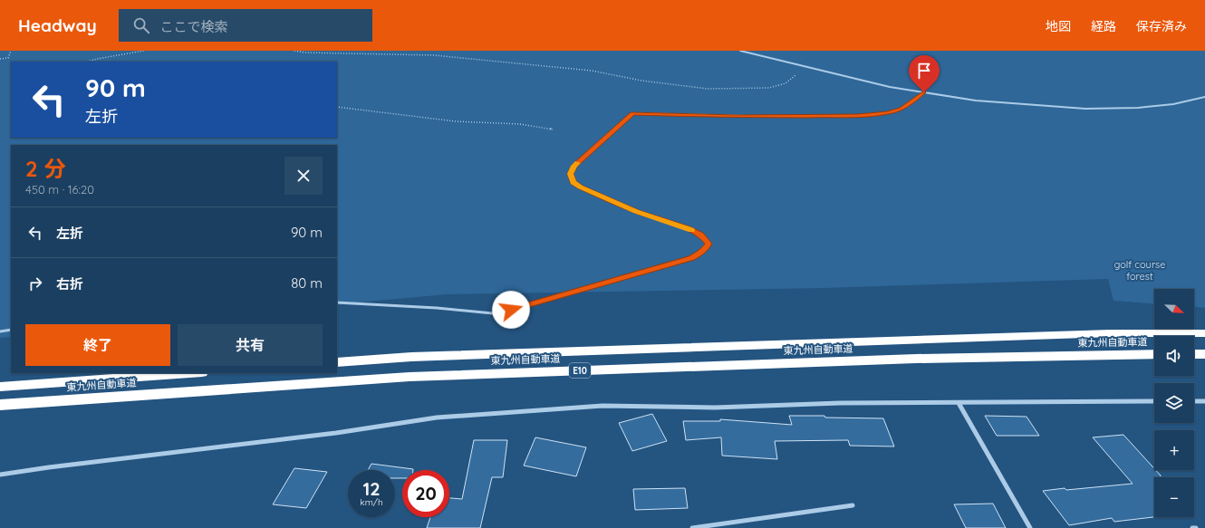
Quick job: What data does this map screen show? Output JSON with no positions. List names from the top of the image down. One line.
{"streets":{"highway":["東九州自動車道","E10"]},"parks":["golf course forest"],"north":"bottom right","page":{"header":"Headway","search":"ここで検索","nav":["地図","経路","保存済み"],"turn":["90 m","左折"],"heading":["2 分","450 m · 16:20"],"list":[{"name":"左折","value":"90 m"},{"name":"右折","value":"80 m"}],"map_buttons":["+","−"],"buttons":["終了","共有"],"speed":"12 km/h","limit":"20"}}
